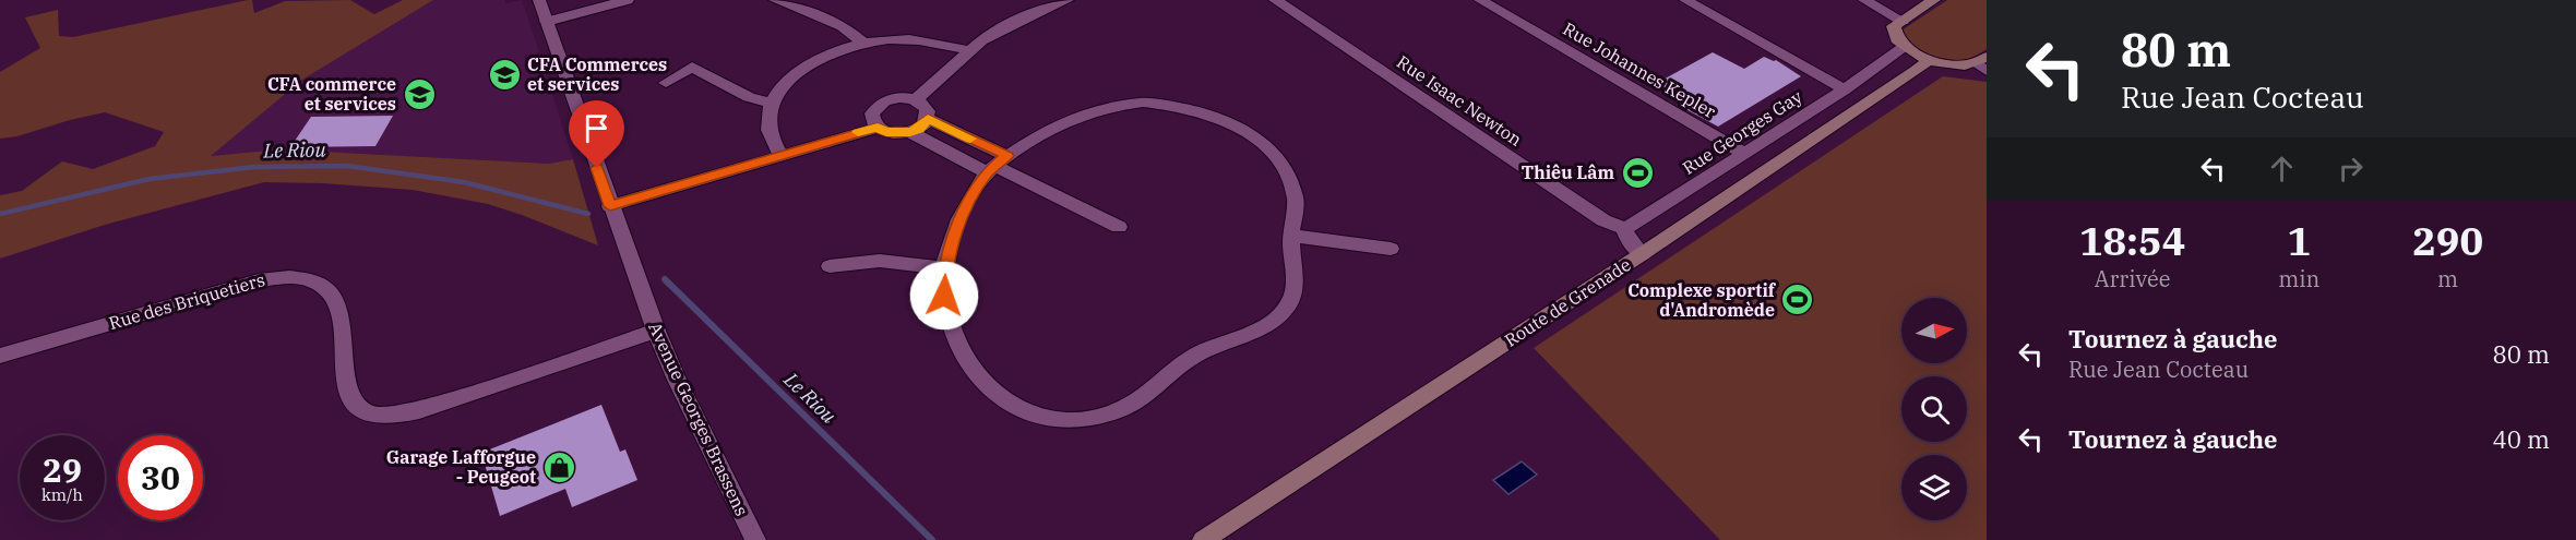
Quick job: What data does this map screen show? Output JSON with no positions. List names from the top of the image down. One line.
{"streets":{"main road":["Route de Grenade"],"street":["Rue Johannes Kepler","Rue Isaac Newton","Rue Georges Gay","Rue des Briquetiers","Avenue Georges Brassens"]},"crossings":[["Rue Johannes Kepler","Rue Georges Gay"],["Rue Isaac Newton","Rue Georges Gay"],["Rue des Briquetiers","Avenue Georges Brassens"]],"water":["Le Riou"],"places":{"school or university":["CFA Commerces et services","CFA commerce et services"],"sports":["Thiêu Lâm","Complexe sportif d'Andromède"],"shop":["Garage Lafforgue - Peugeot"]},"north":"right","page":{"turn":["80 m","Rue Jean Cocteau"],"eta":["18:54","Arrivée","1","min","290","m"],"list":[{"name":"Tournez à gauche","note":"Rue Jean Cocteau","value":"80 m"},{"name":"Tournez à gauche","value":"40 m"}],"speed":"29 km/h","limit":"30"}}
